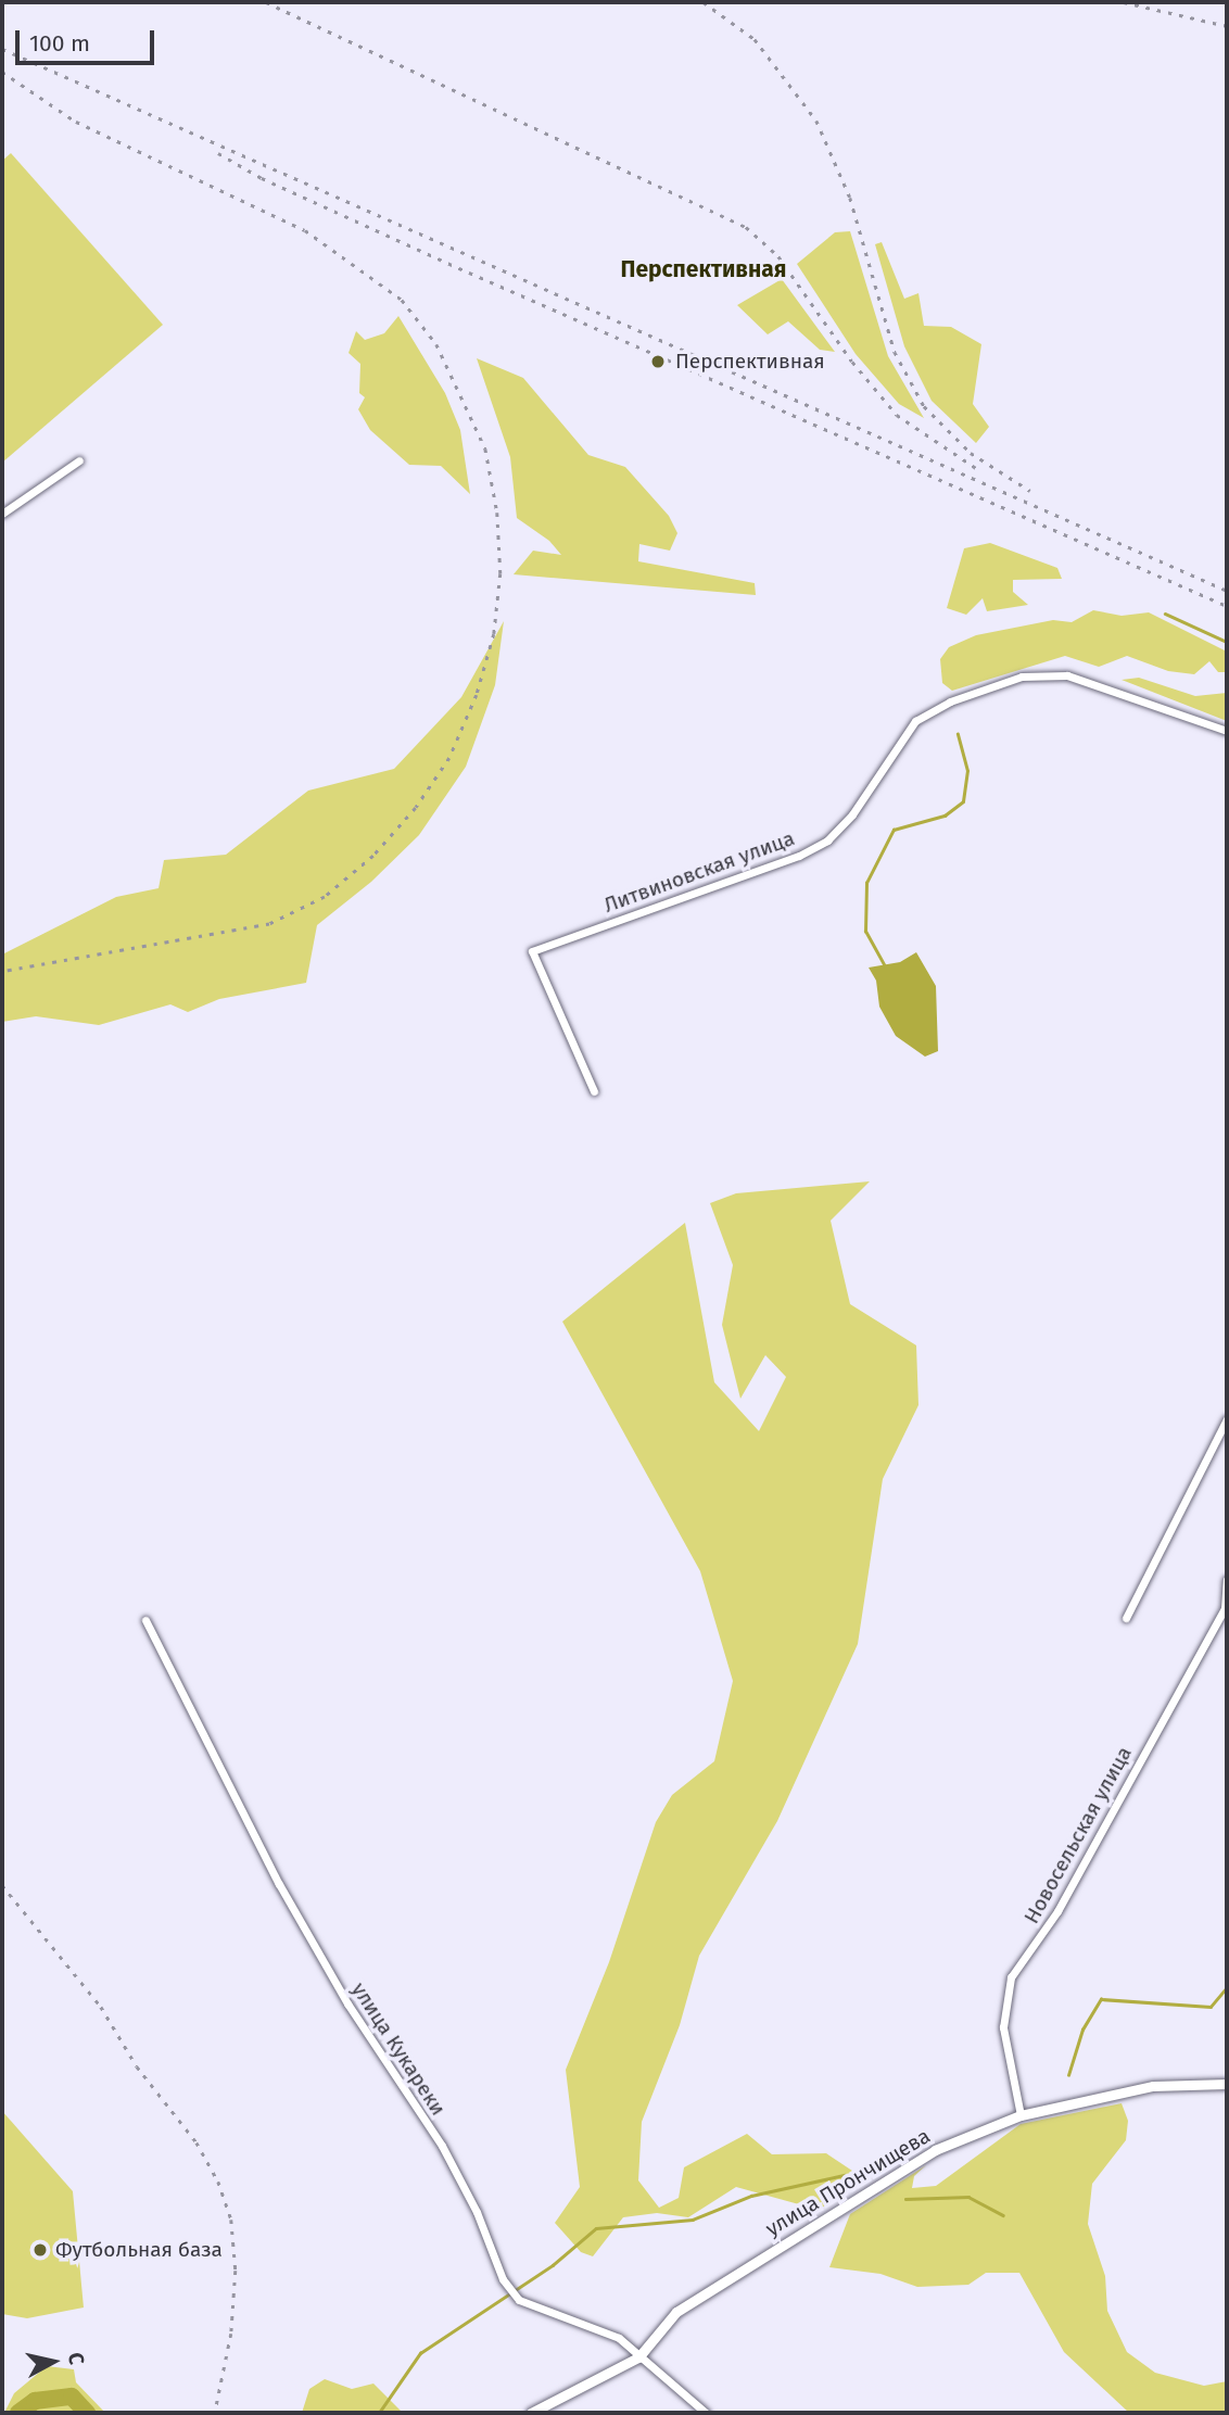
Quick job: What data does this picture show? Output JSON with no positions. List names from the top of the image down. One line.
{"streets":{"street":["Литвиновская улица","Новосельская улица","улица Кукареки","улица Прончищева"]},"crossings":[["Новосельская улица","улица Прончищева"],["улица Кукареки","улица Прончищева"]],"districts":["Перспективная"],"places":["Перспективная","Футбольная база"],"scale_bar":"100 m","north":"right"}
